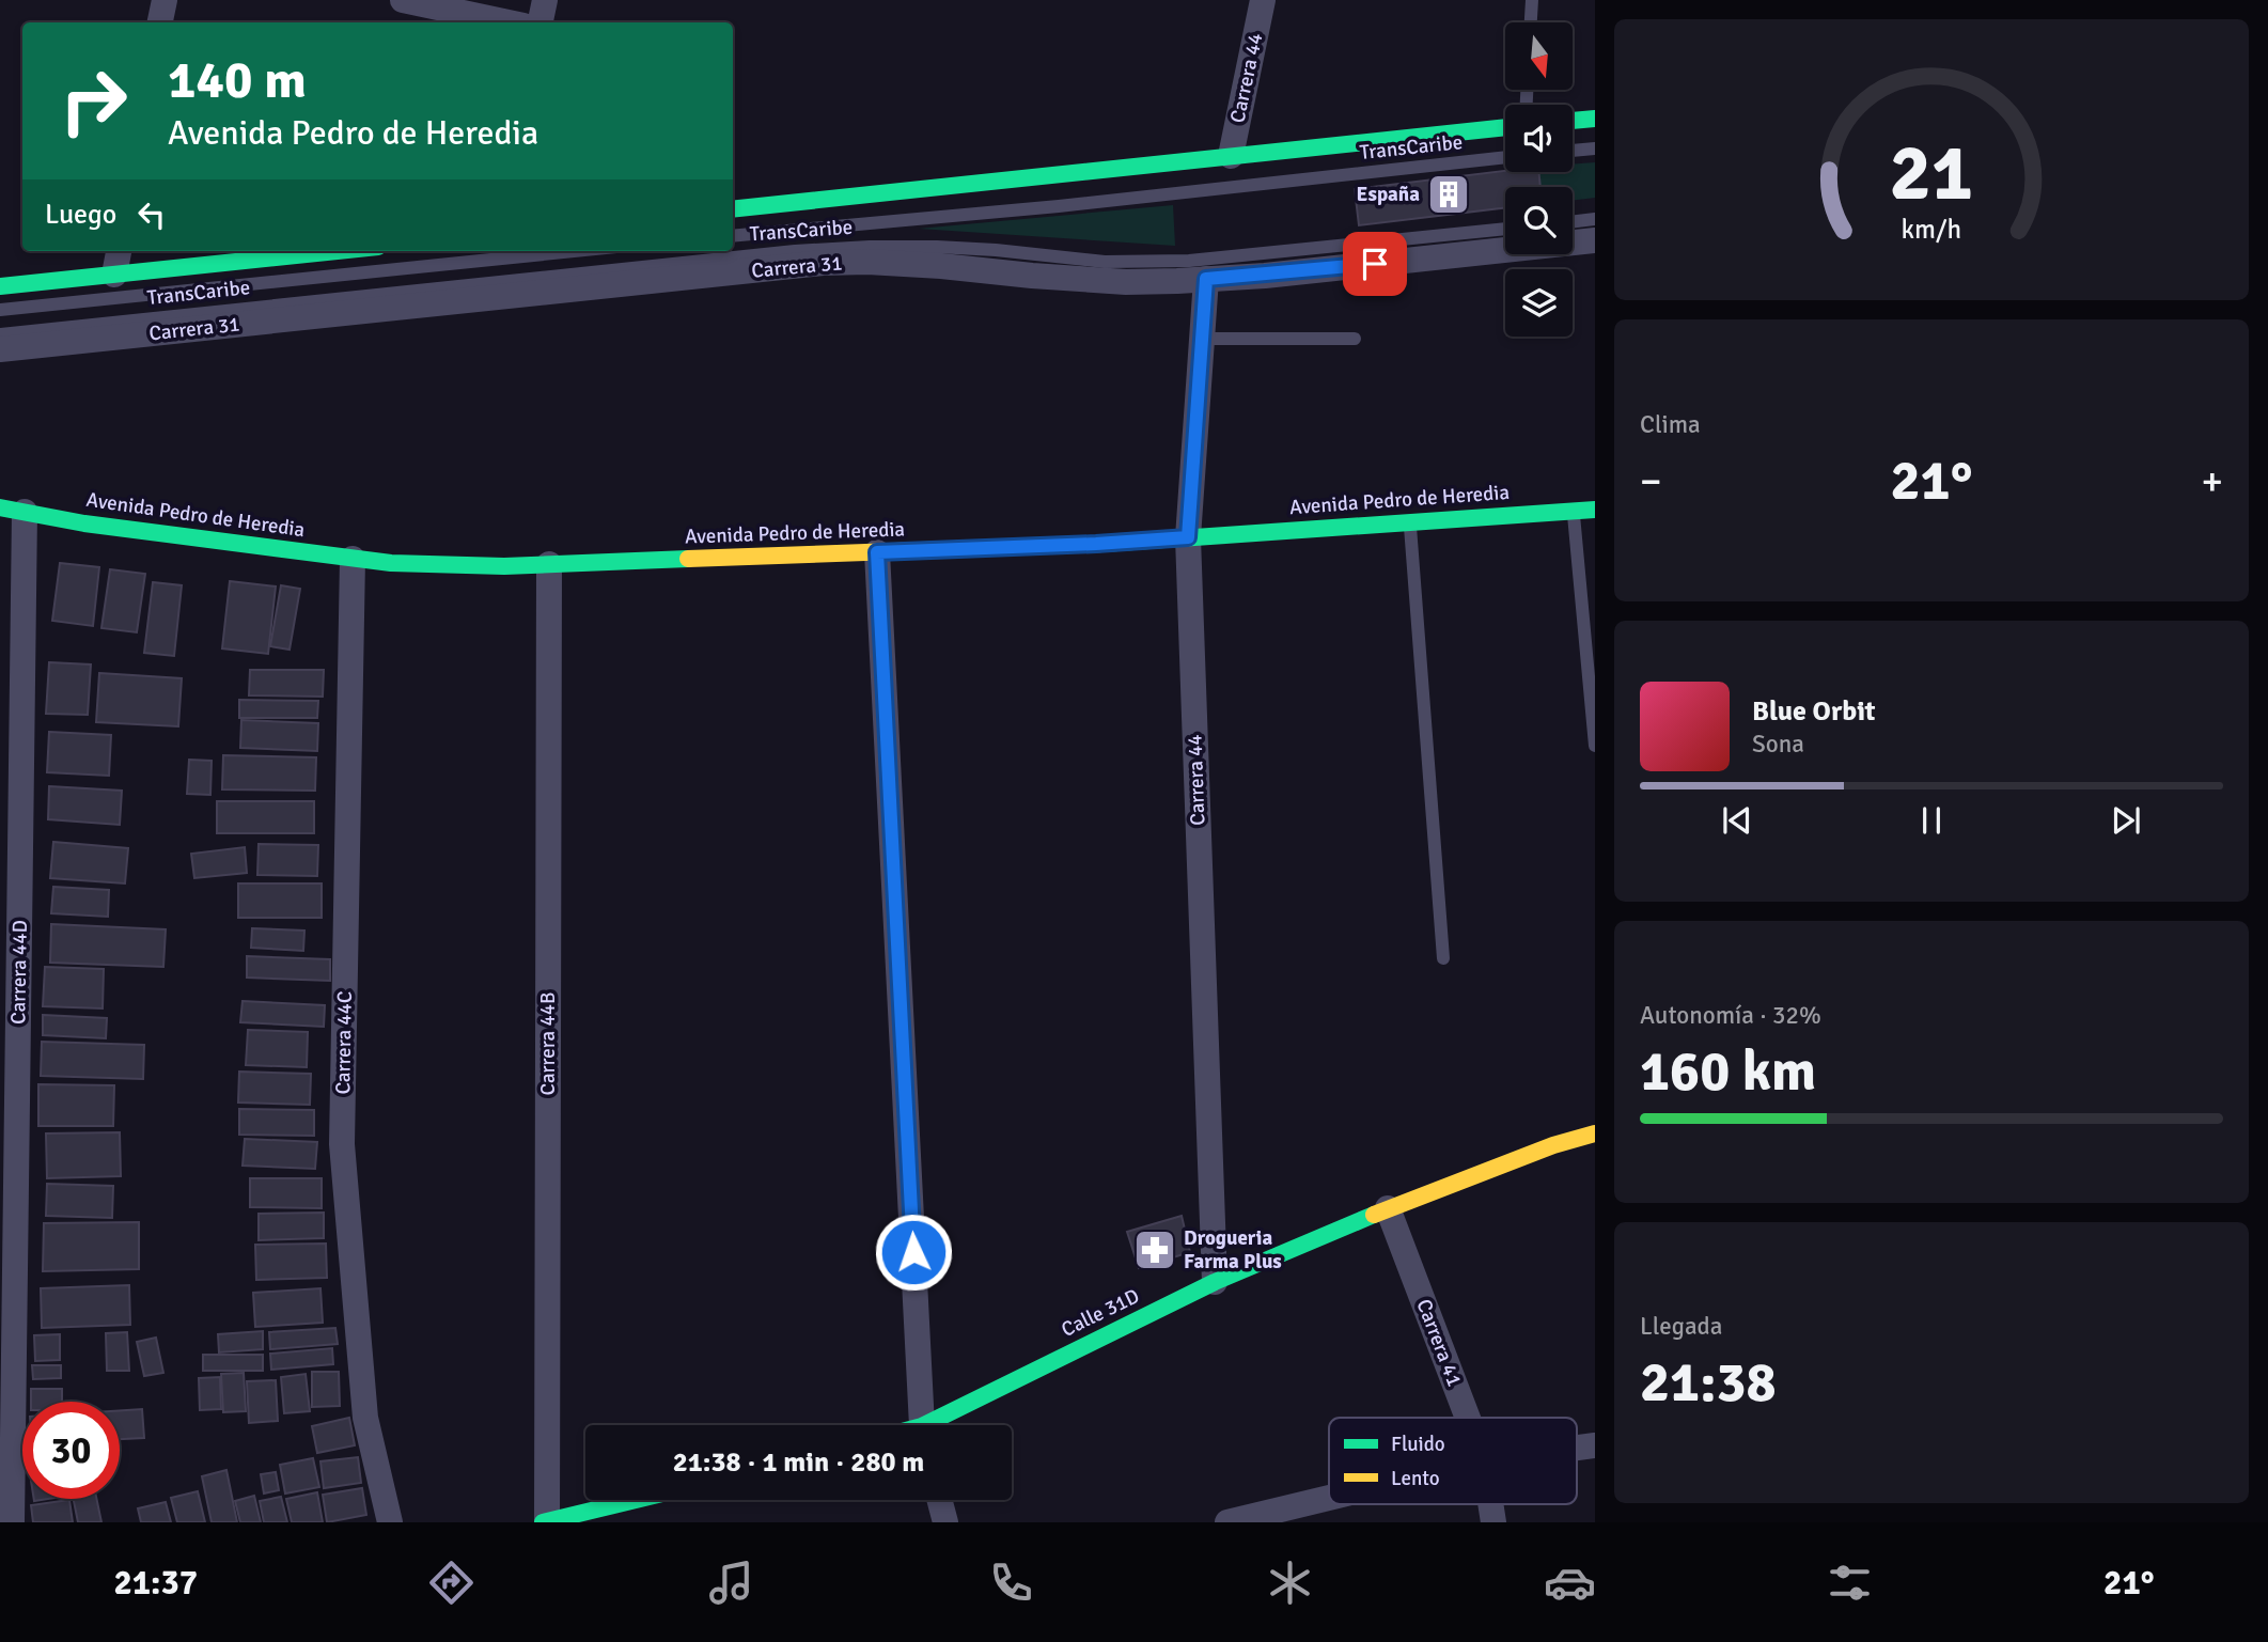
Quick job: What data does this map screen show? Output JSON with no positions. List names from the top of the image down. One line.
{"streets":{"main road":["Avenida Pedro de Heredia","Calle 31D"],"street":["Carrera 44","Carrera 31","Carrera 44D","Carrera 44C","Carrera 44B","Carrera 41"],"lane":["TransCaribe"]},"crossings":[["Carrera 44","Carrera 31"],["Carrera 44","Avenida Pedro de Heredia"],["Carrera 44","Calle 31D"],["Avenida Pedro de Heredia","Carrera 44D"],["Avenida Pedro de Heredia","Carrera 44C"],["Avenida Pedro de Heredia","Carrera 44B"],["Calle 31D","Carrera 41"]],"places":{"building":["España"],"pharmacy":["Drogueria Farma Plus"]},"legend":["Fluido","Lento"],"north":"bottom","page":{"turn":["140 m","Avenida Pedro de Heredia"],"then":"Luego","tile":["Clima",["Autonomía · 32%","160 km"],["Llegada","21:38"]],"heat":["−","21°","+"],"song":["Blue Orbit","Sona"],"limit":"30","trip":"21:38 · 1 min · 280 m","tabs":["21:37","21°"],"gauge":["21","km/h"]}}
